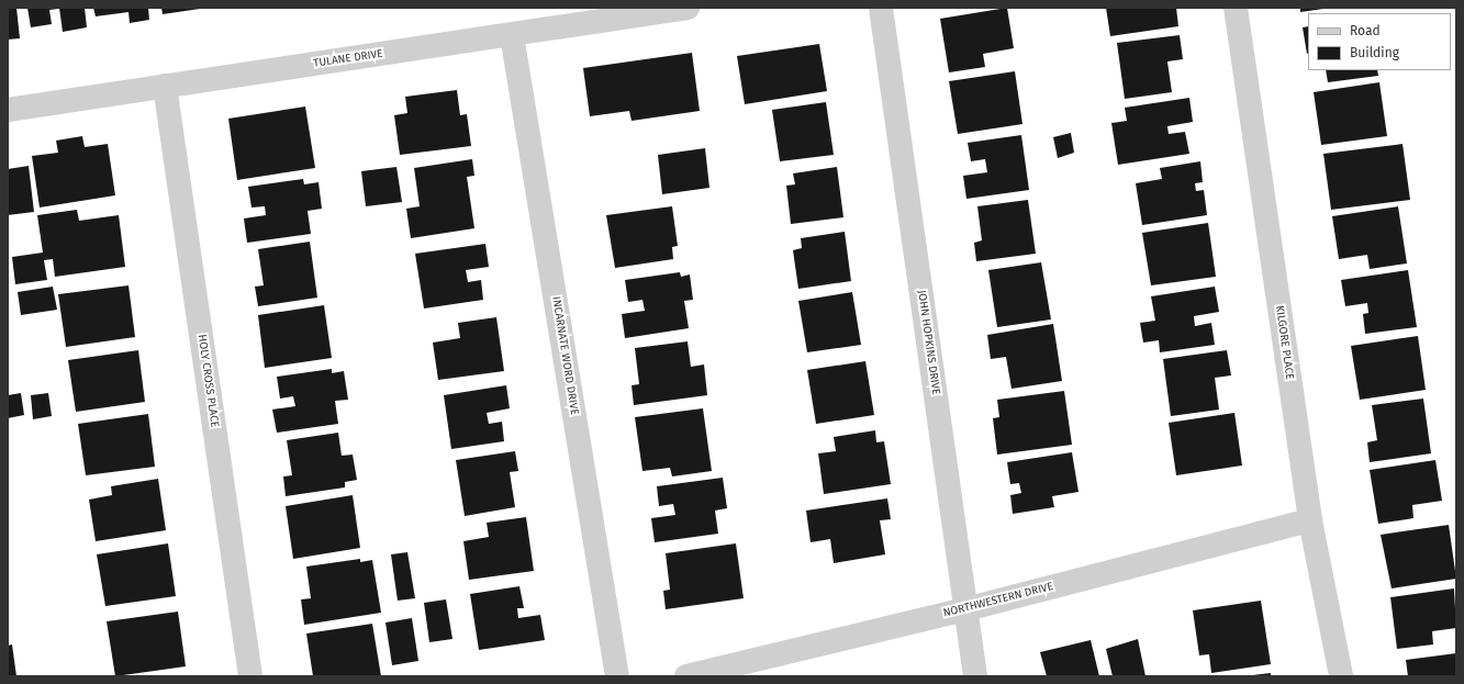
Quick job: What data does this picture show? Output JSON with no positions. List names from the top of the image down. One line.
{"streets":{"street":["TULANE DRIVE","JOHN HOPKINS DRIVE","KILGORE PLACE","INCARNATE WORD DRIVE","HOLY CROSS PLACE","NORTHWESTERN DRIVE"]},"crossings":[["TULANE DRIVE","INCARNATE WORD DRIVE"],["TULANE DRIVE","HOLY CROSS PLACE"],["JOHN HOPKINS DRIVE","NORTHWESTERN DRIVE"],["KILGORE PLACE","NORTHWESTERN DRIVE"]],"legend":["Road","Building"]}
